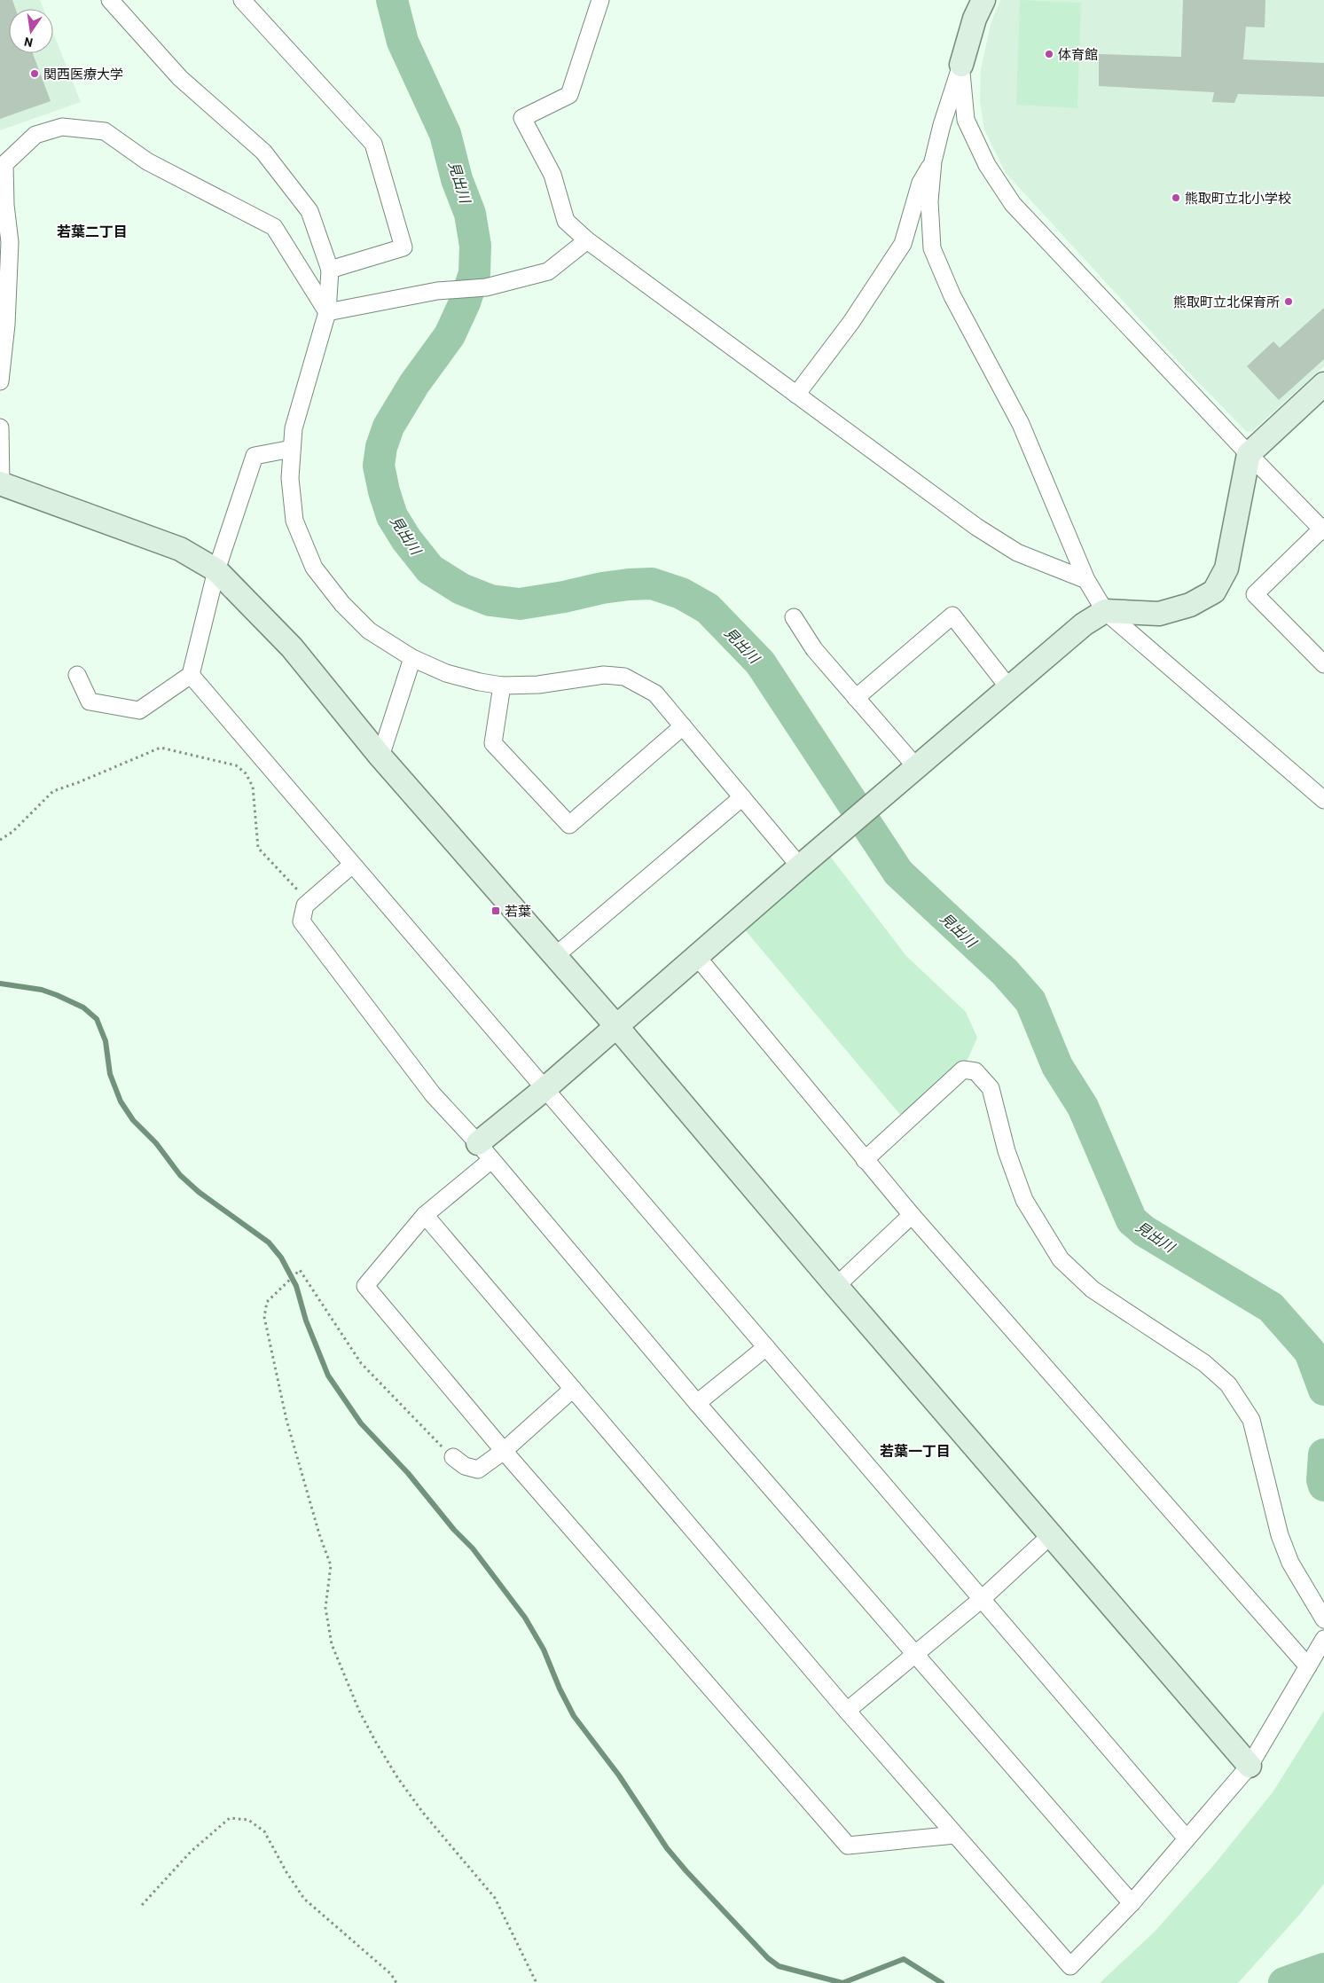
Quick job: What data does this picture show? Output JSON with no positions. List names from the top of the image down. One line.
{"districts":["若葉二丁目","若葉一丁目"],"water":["見出川"],"places":{"other":["体育館","関西医療大学","熊取町立北小学校","熊取町立北保育所"],"transit":["若葉"]},"north":"bottom"}
